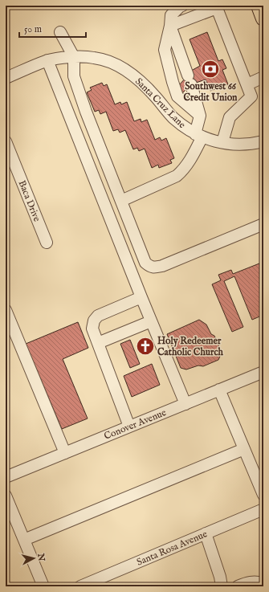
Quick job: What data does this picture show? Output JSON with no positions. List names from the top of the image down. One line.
{"streets":{"street":["Santa Cruz Lane","Baca Drive","Conover Avenue","Santa Rosa Avenue"]},"places":{"bank":["Southwest 66 Credit Union"],"church":["Holy Redeemer Catholic Church"]},"scale_bar":"50 m","north":"right"}
